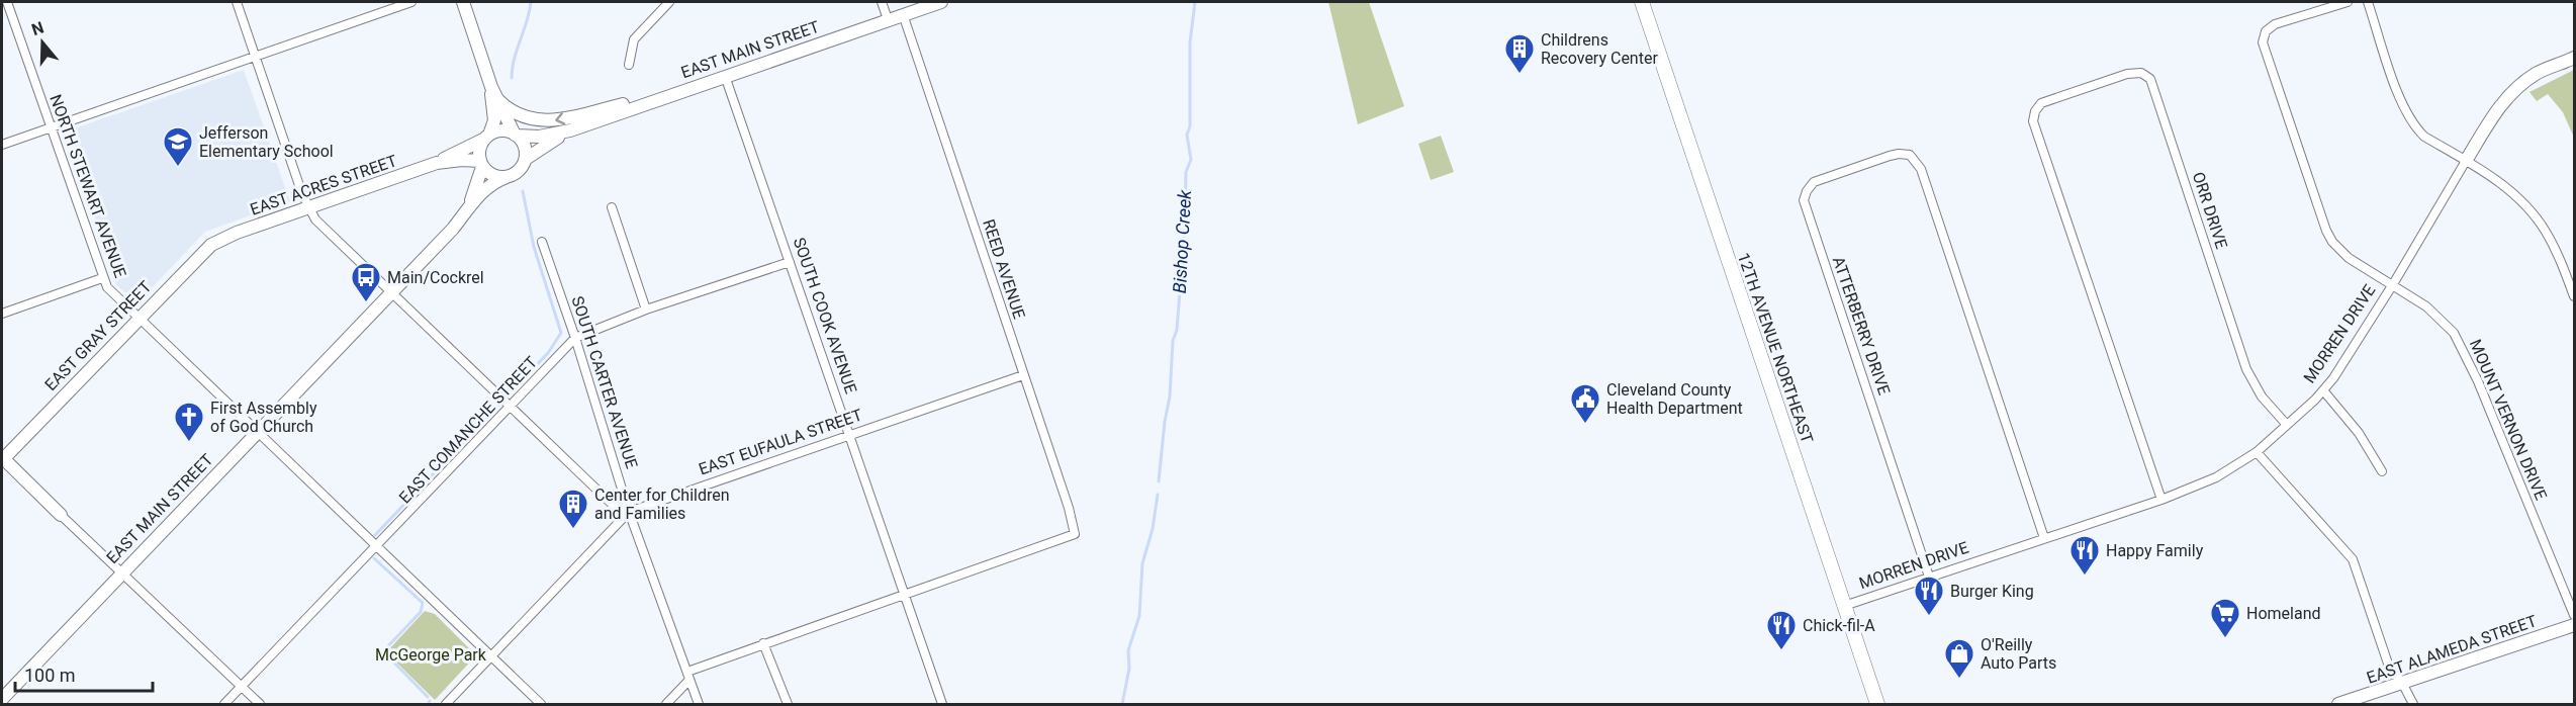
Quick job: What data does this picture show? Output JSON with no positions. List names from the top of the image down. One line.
{"streets":{"main road":["12TH AVENUE NORTHEAST"],"street":["EAST MAIN STREET","EAST ACRES STREET","NORTH STEWART AVENUE","ORR DRIVE","REED AVENUE","SOUTH COOK AVENUE","ATTERBERRY DRIVE","MORREN DRIVE","EAST GRAY STREET","SOUTH CARTER AVENUE","MOUNT VERNON DRIVE","EAST COMANCHE STREET","EAST EUFAULA STREET","EAST ALAMEDA STREET"]},"crossings":[["EAST MAIN STREET","EAST ACRES STREET"],["EAST MAIN STREET","NORTH STEWART AVENUE"],["EAST MAIN STREET","REED AVENUE"],["EAST MAIN STREET","SOUTH COOK AVENUE"],["EAST ACRES STREET","EAST GRAY STREET"],["NORTH STEWART AVENUE","EAST GRAY STREET"],["NORTH STEWART AVENUE","EAST COMANCHE STREET"],["NORTH STEWART AVENUE","EAST EUFAULA STREET"],["ORR DRIVE","MORREN DRIVE"],["REED AVENUE","SOUTH COOK AVENUE"],["REED AVENUE","EAST EUFAULA STREET"],["SOUTH COOK AVENUE","EAST COMANCHE STREET"],["SOUTH COOK AVENUE","EAST EUFAULA STREET"],["ATTERBERRY DRIVE","MORREN DRIVE"],["MORREN DRIVE","12TH AVENUE NORTHEAST"],["MORREN DRIVE","MOUNT VERNON DRIVE"],["SOUTH CARTER AVENUE","EAST COMANCHE STREET"],["SOUTH CARTER AVENUE","EAST EUFAULA STREET"]],"water":["Bishop Creek"],"parks":["McGeorge Park"],"places":{"building":["Childrens Recovery Center","Center for Children and Families"],"school or university":["Jefferson Elementary School"],"bus stop":["Main/Cockrel"],"public building":["Cleveland County Health Department"],"church":["First Assembly of God Church"],"restaurant":["Happy Family","Burger King","Chick-fil-A"],"supermarket":["Homeland"],"shop":["O'Reilly Auto Parts"]},"scale_bar":"100 m","north":"top"}
